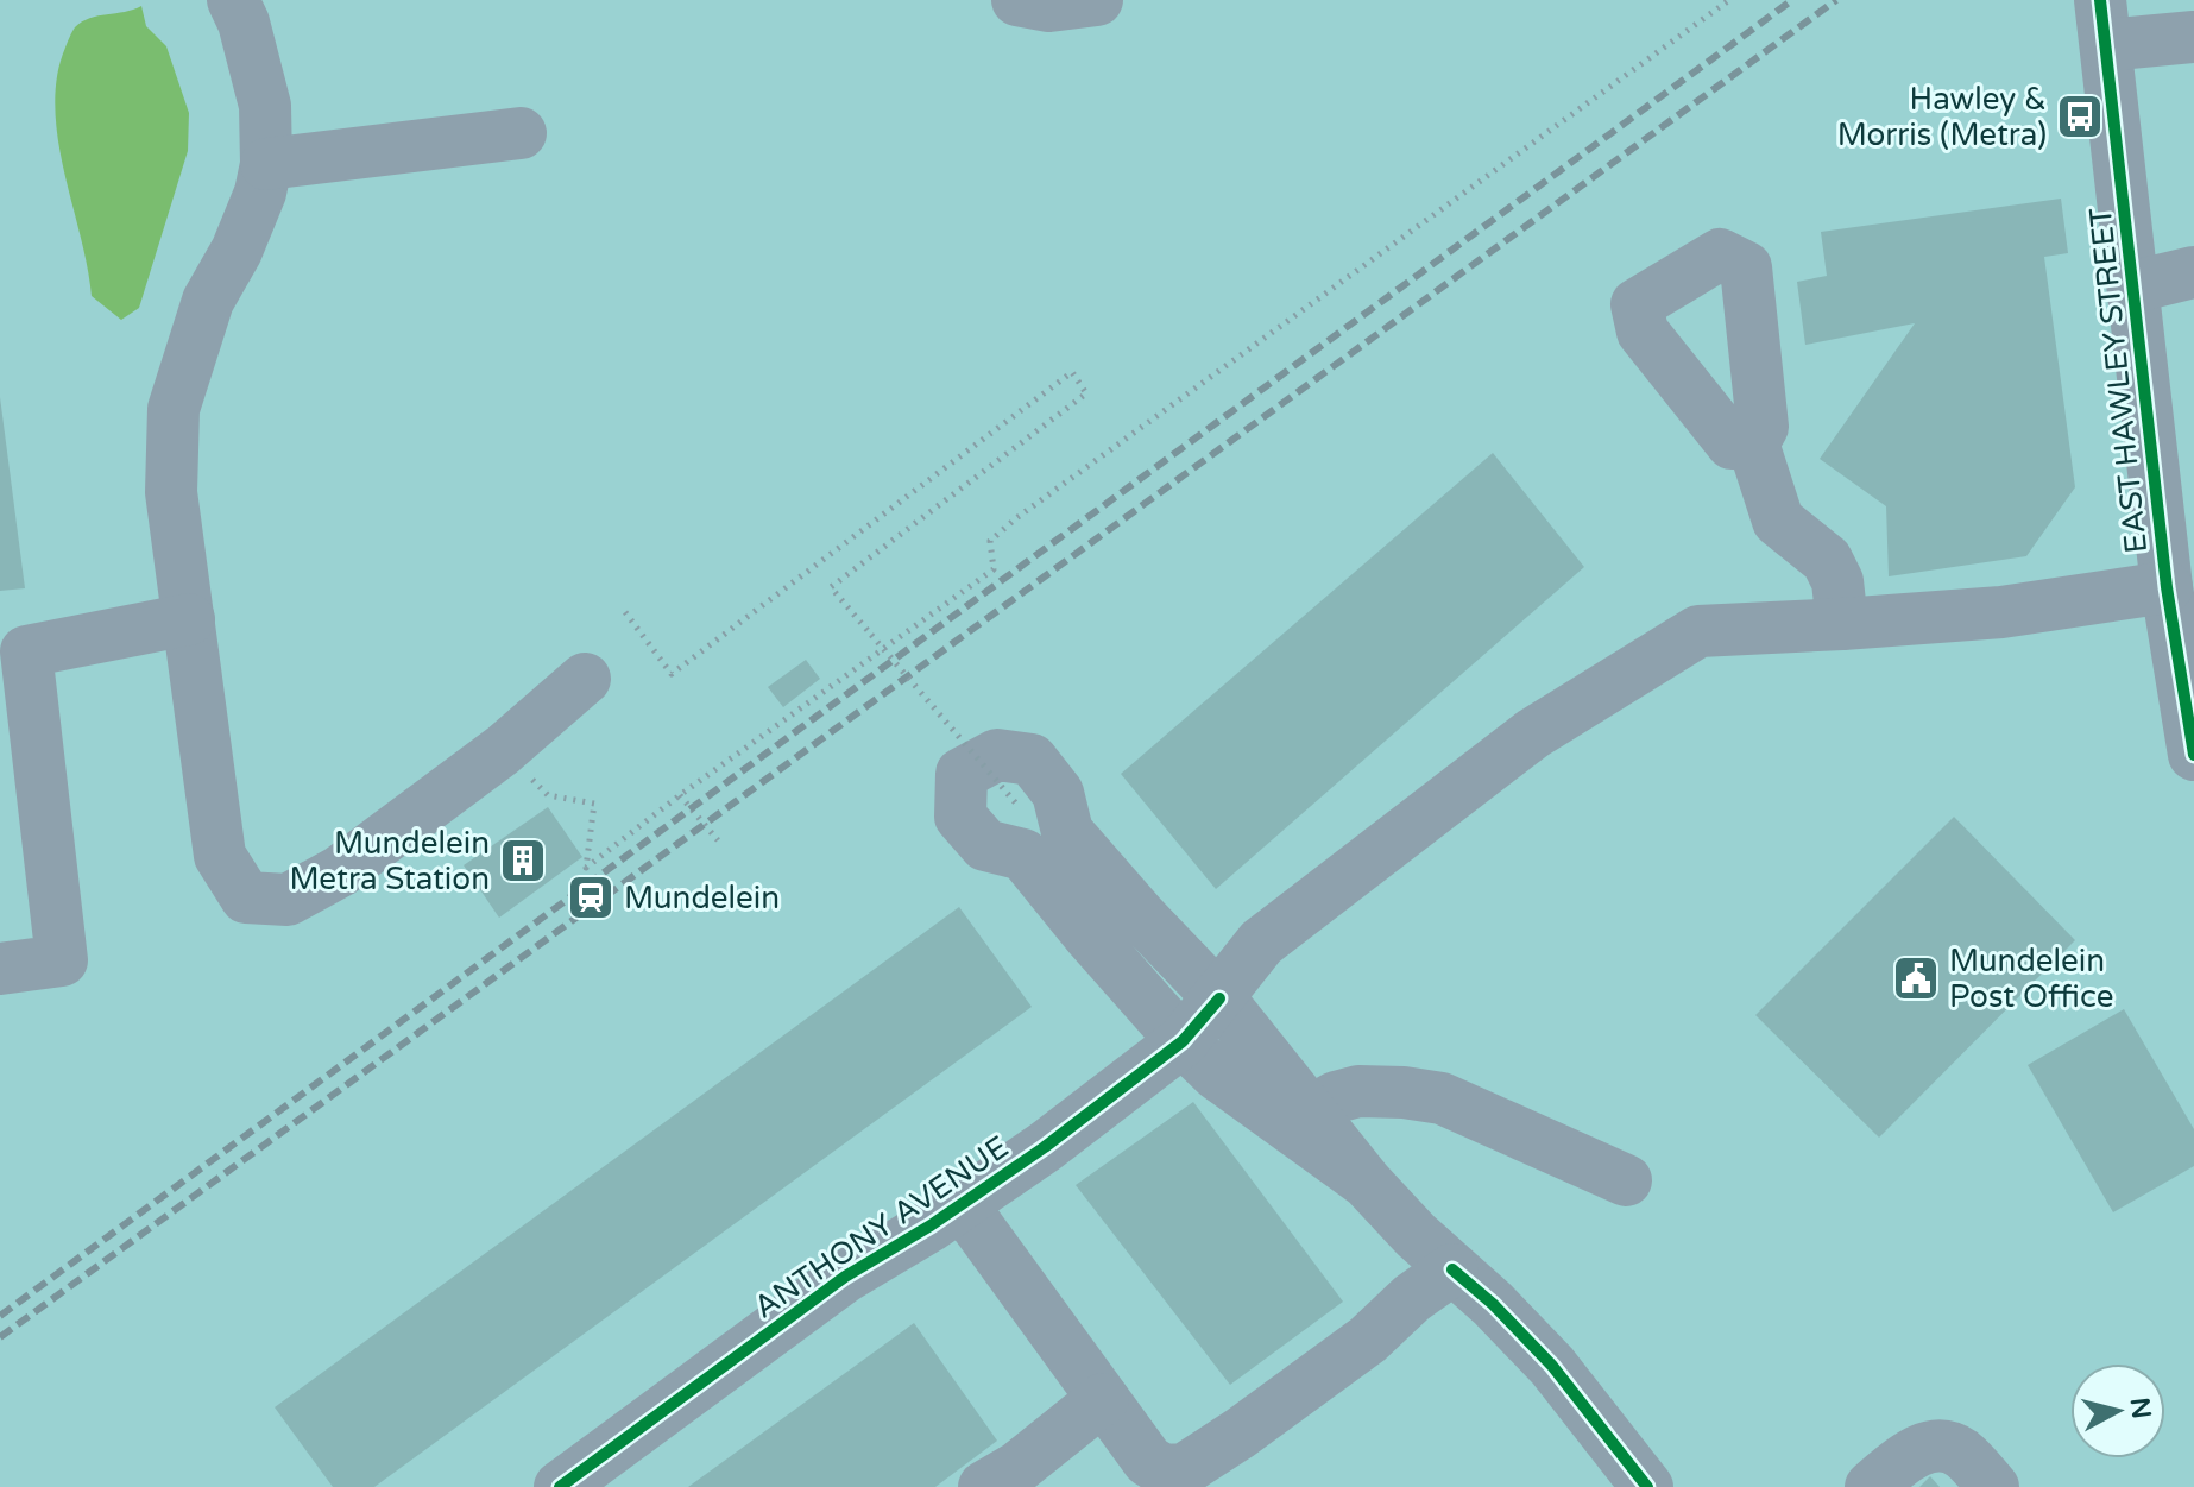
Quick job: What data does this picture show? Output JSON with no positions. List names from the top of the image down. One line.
{"streets":{"street":["EAST HAWLEY STREET","ANTHONY AVENUE"]},"crossings":[["EAST HAWLEY STREET","ANTHONY AVENUE"]],"places":{"bus stop":["Hawley & Morris (Metra)"],"building":["Mundelein Metra Station"],"station":["Mundelein"],"public building":["Mundelein Post Office"]},"north":"right"}
